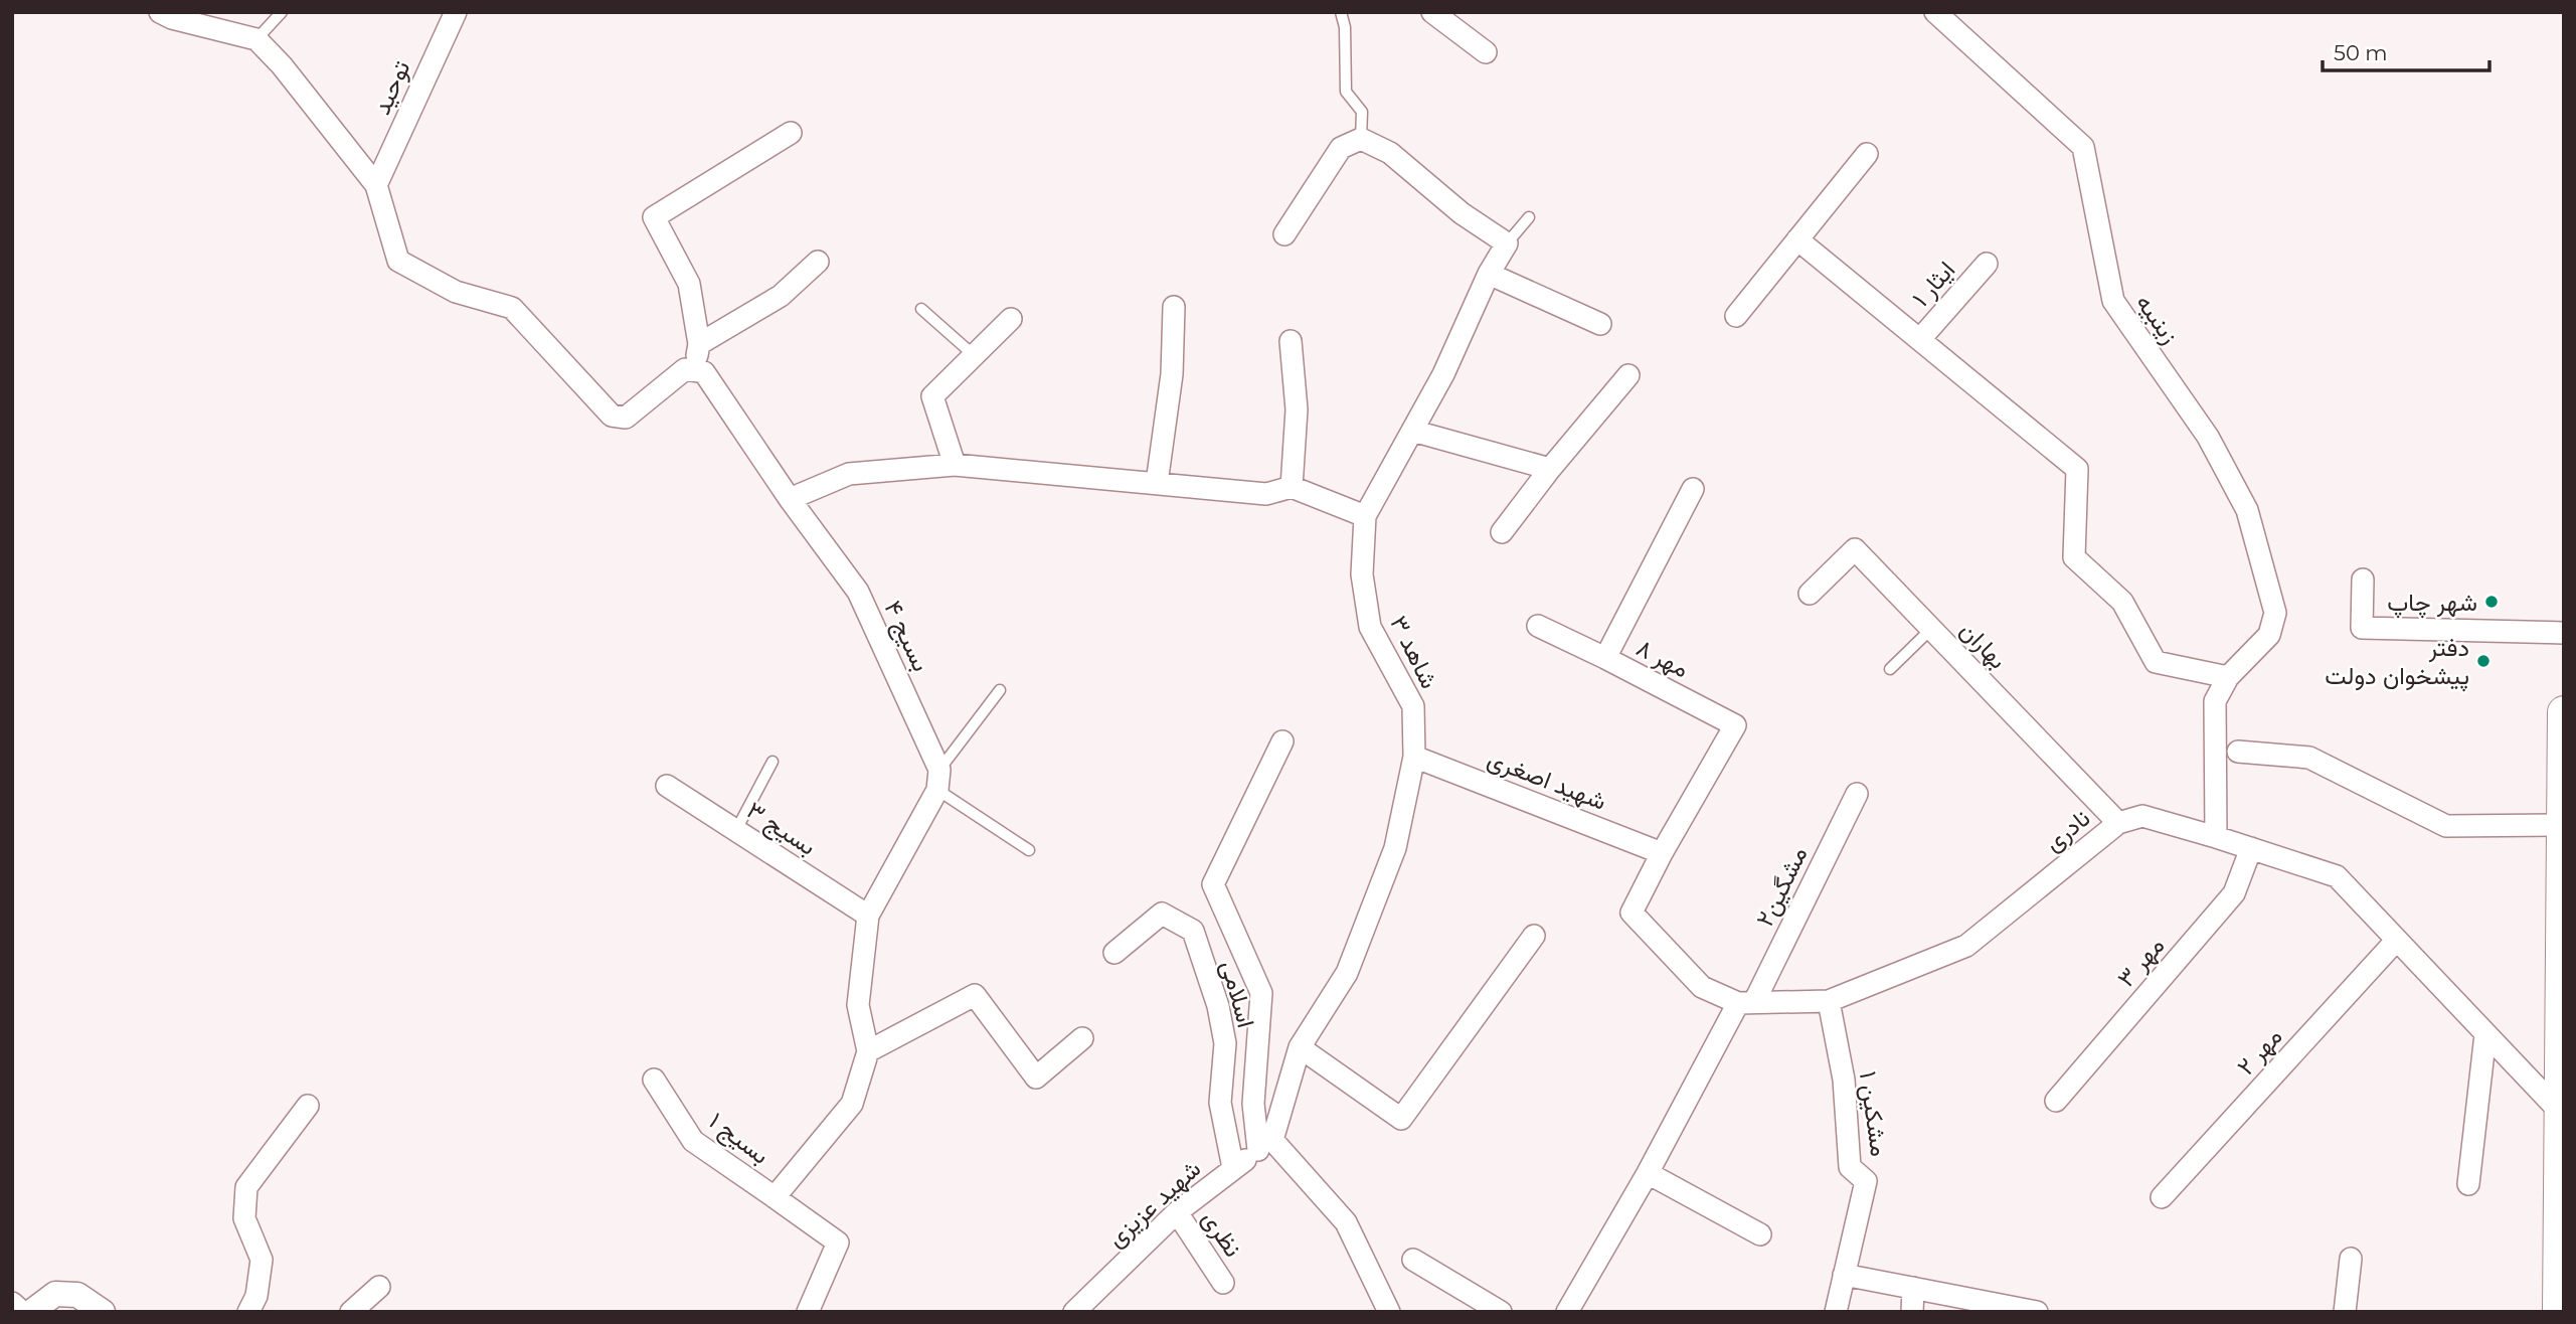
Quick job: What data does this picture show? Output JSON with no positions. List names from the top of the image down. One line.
{"streets":{"street":["توحید","ایثار ۱","زینبیه","بسیج ۴","بهاران","شاهد ۳","مهر ۸","شهید اصغری","بسیج ۳","نادری","مشگین۲","مهر ۳","اسلامی","مهر ۲","مشکین ۱","بسیج ۱","شهید عزیزی","نظری"]},"crossings":[["زینبیه","نادری"],["بهاران","نادری"],["شاهد ۳","شهید اصغری"],["شاهد ۳","شهید عزیزی"],["مهر ۸","شهید اصغری"],["مهر ۸","نادری"],["شهید اصغری","نادری"],["نادری","مشگین۲"],["نادری","مهر ۳"],["نادری","مهر ۲"],["نادری","مشکین ۱"],["اسلامی","شهید عزیزی"],["شهید عزیزی","نظری"]],"places":["شهر چاپ","دفتر پیشخوان دولت"],"scale_bar":"50 m"}
